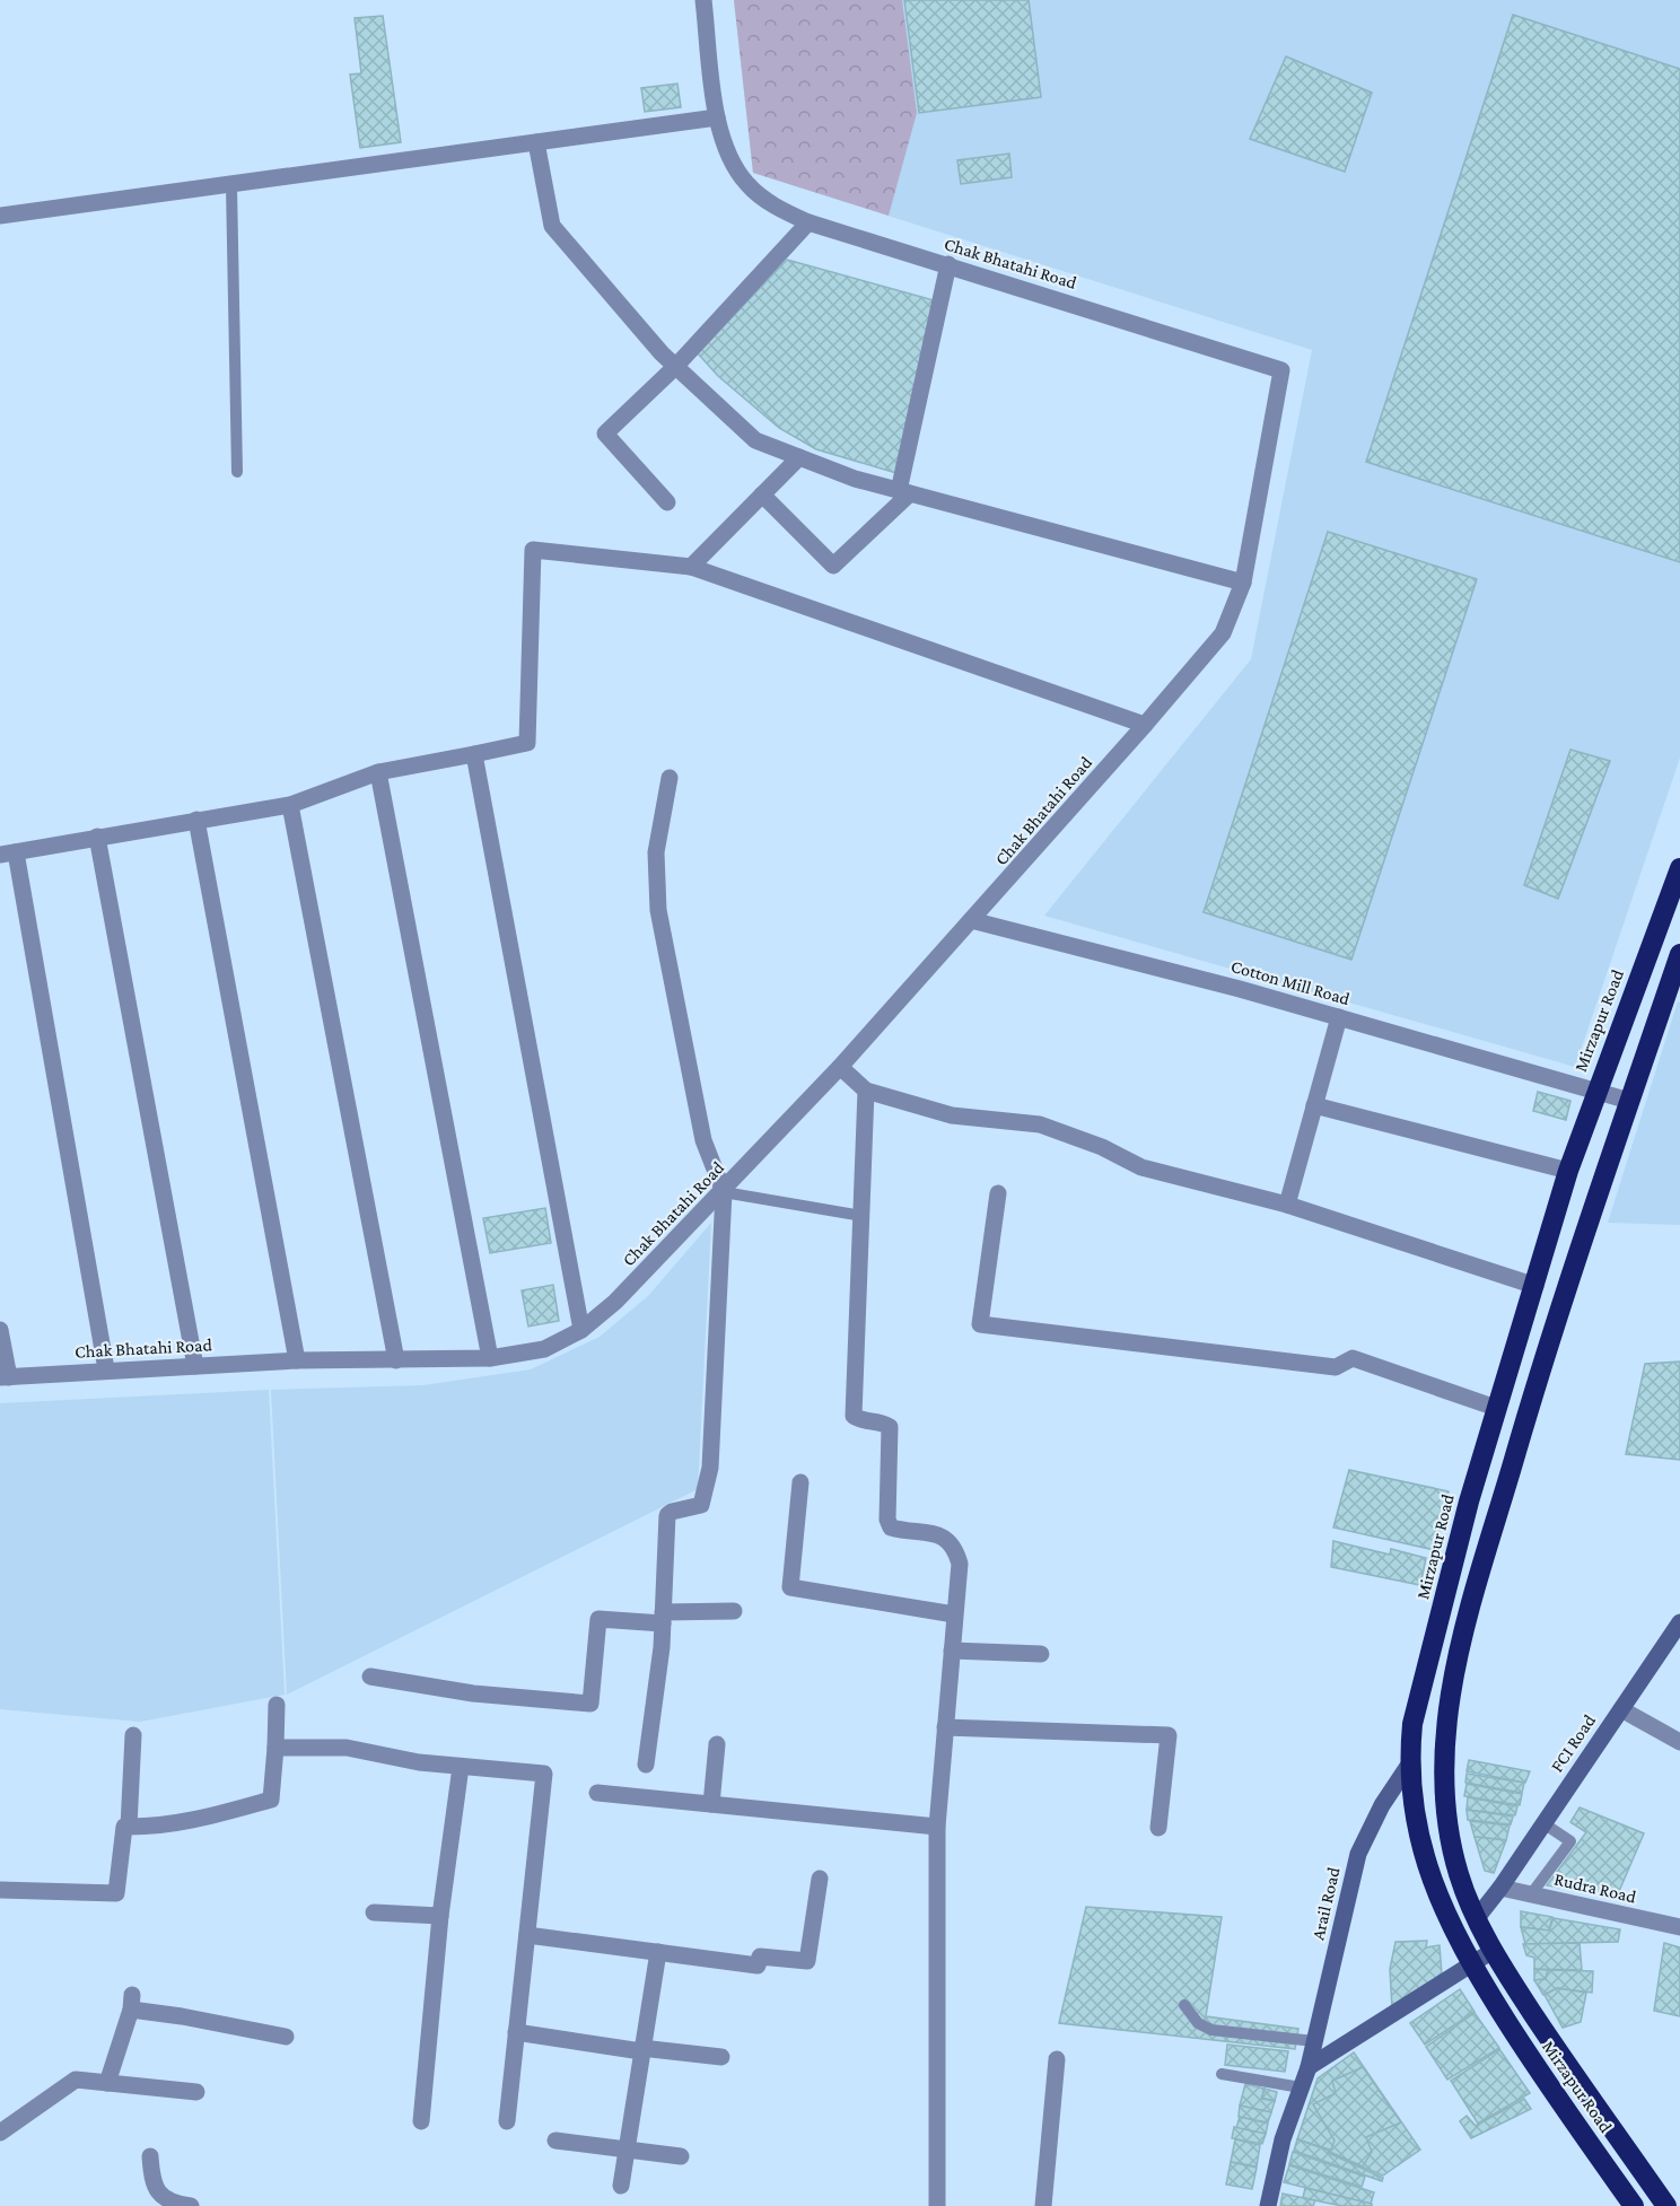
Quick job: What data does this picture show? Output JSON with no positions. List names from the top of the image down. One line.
{"streets":{"highway":["Mirzapur Road"],"main road":["FCI Road","Arail Road"],"street":["Chak Bhatahi Road","Cotton Mill Road","Rudra Road"]},"crossings":[["Chak Bhatahi Road","Cotton Mill Road"],["Cotton Mill Road","Mirzapur Road"],["Mirzapur Road","FCI Road"],["Mirzapur Road","Arail Road"],["FCI Road","Rudra Road"]]}
